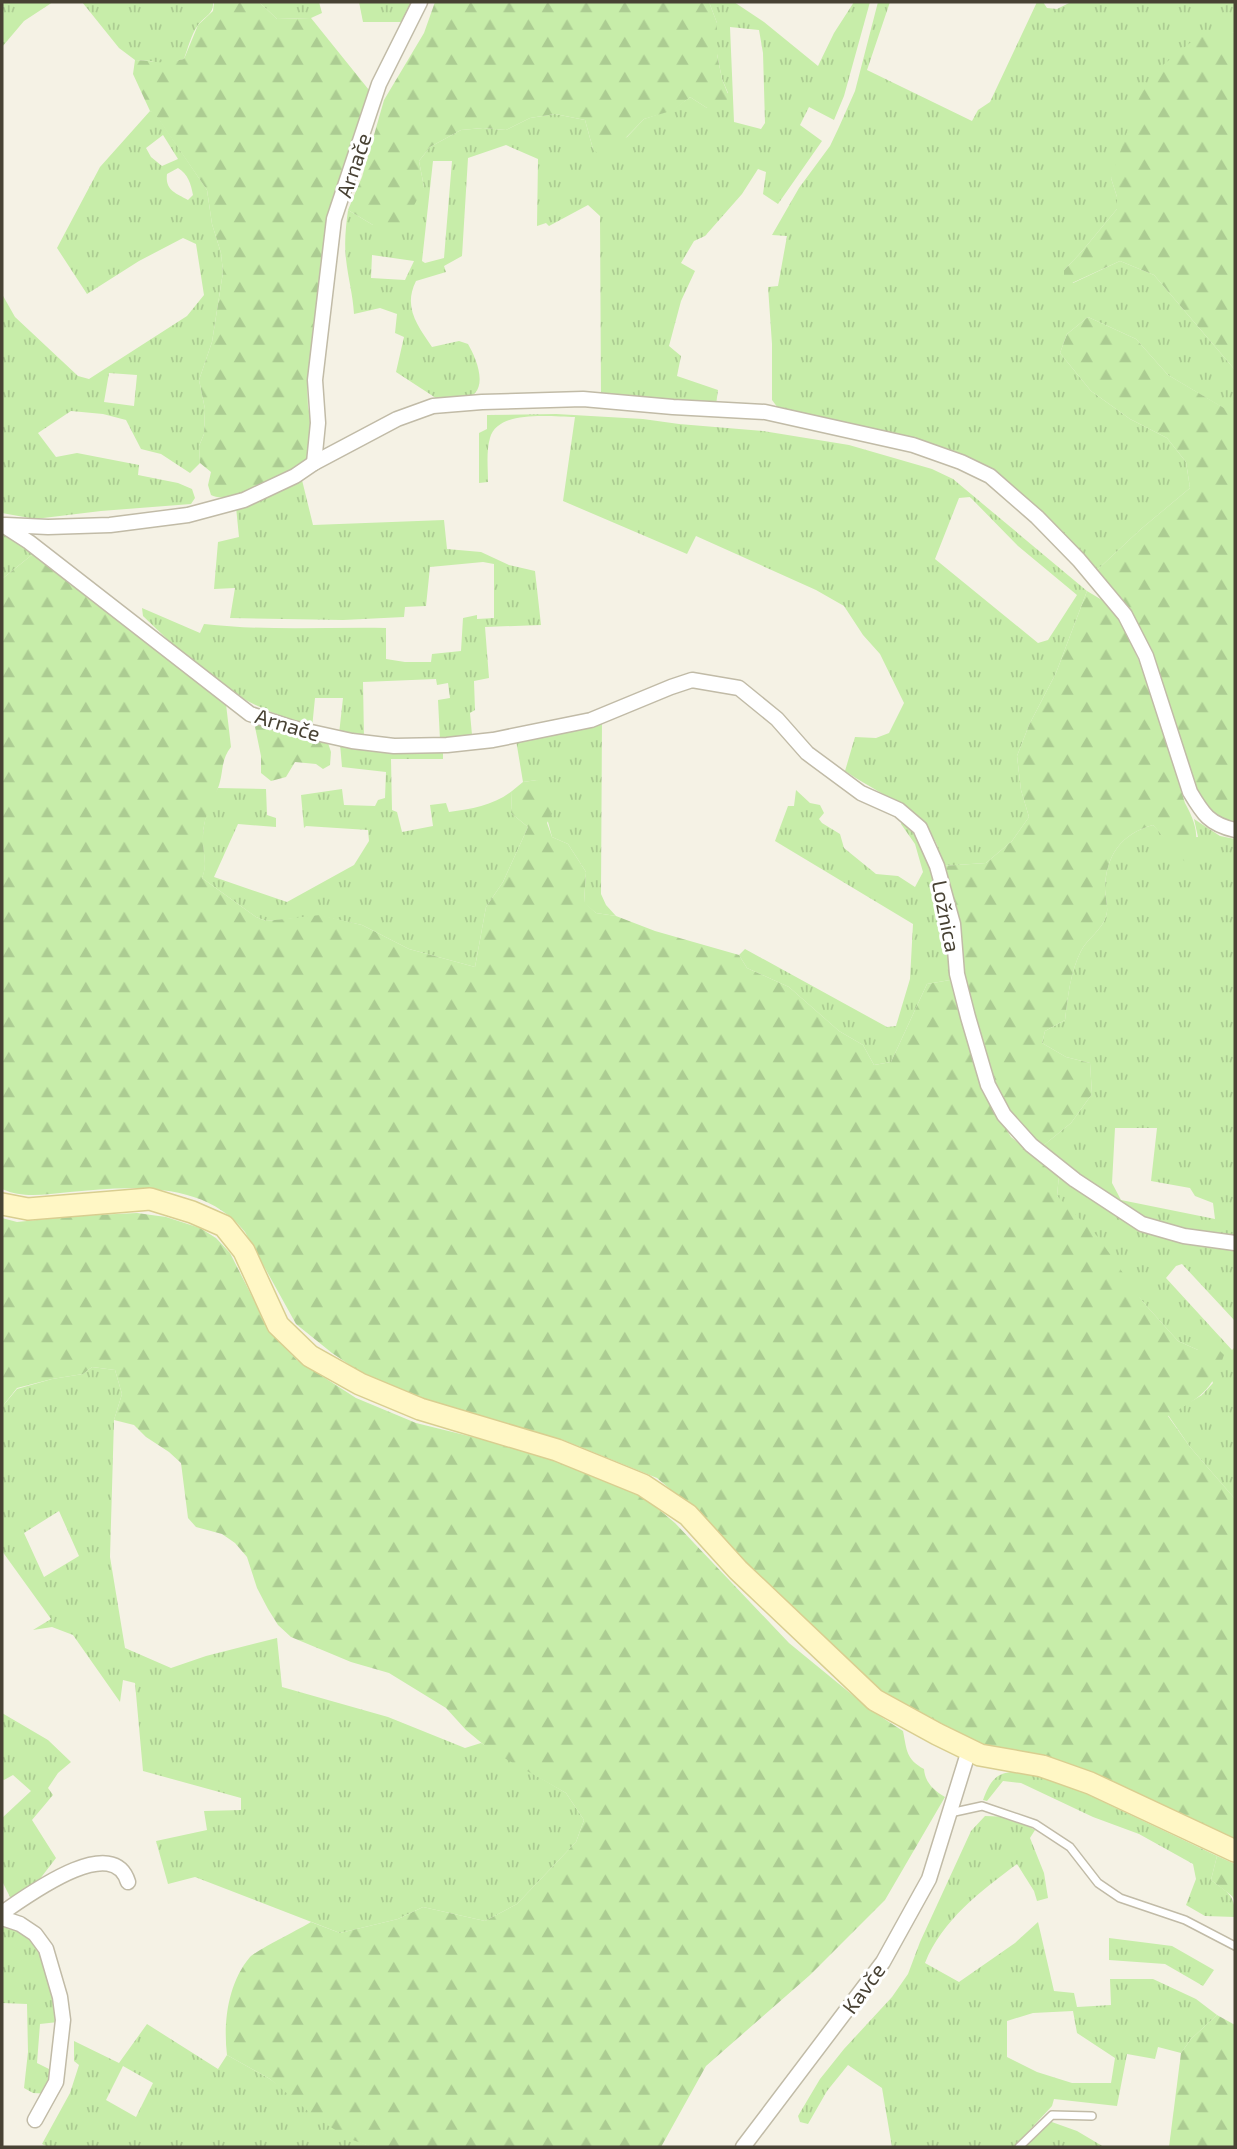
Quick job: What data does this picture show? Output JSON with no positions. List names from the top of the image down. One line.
{"streets":{"street":["Arnače","Ložnica","Kavče"]},"crossings":[["Arnače","Ložnica"]]}
